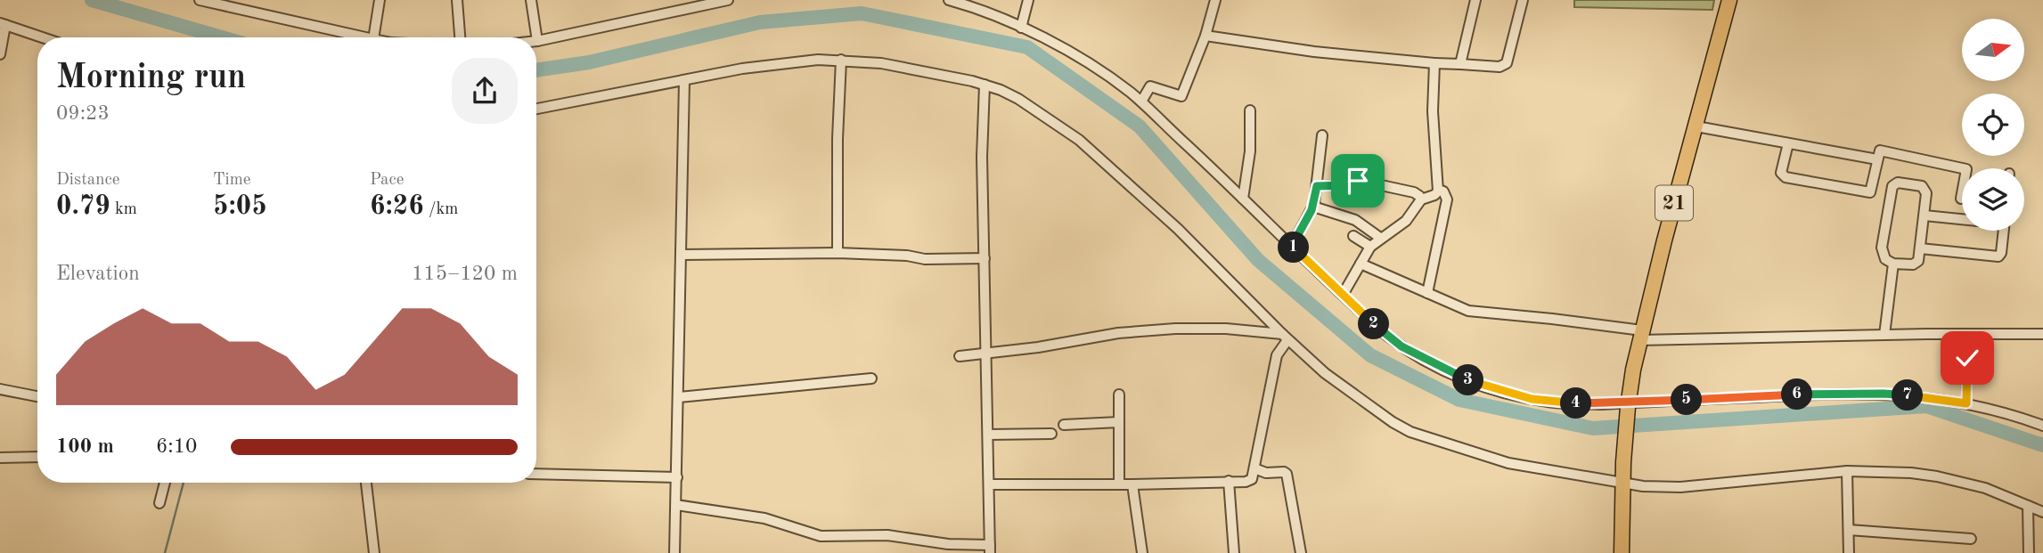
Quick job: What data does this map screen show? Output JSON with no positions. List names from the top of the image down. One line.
{"streets":{"highway":["21"]},"north":"right","page":{"heading":["Morning run","09:23"],"stats":[["Distance","0.79 km"],["Time","5:05"],["Pace","6:26 /km"]],"pins":["1","2","3","6","7","5","4"],"chart":["Elevation","115–120 m"],"list":[{"name":"100 m","note":"6:10"}]}}
